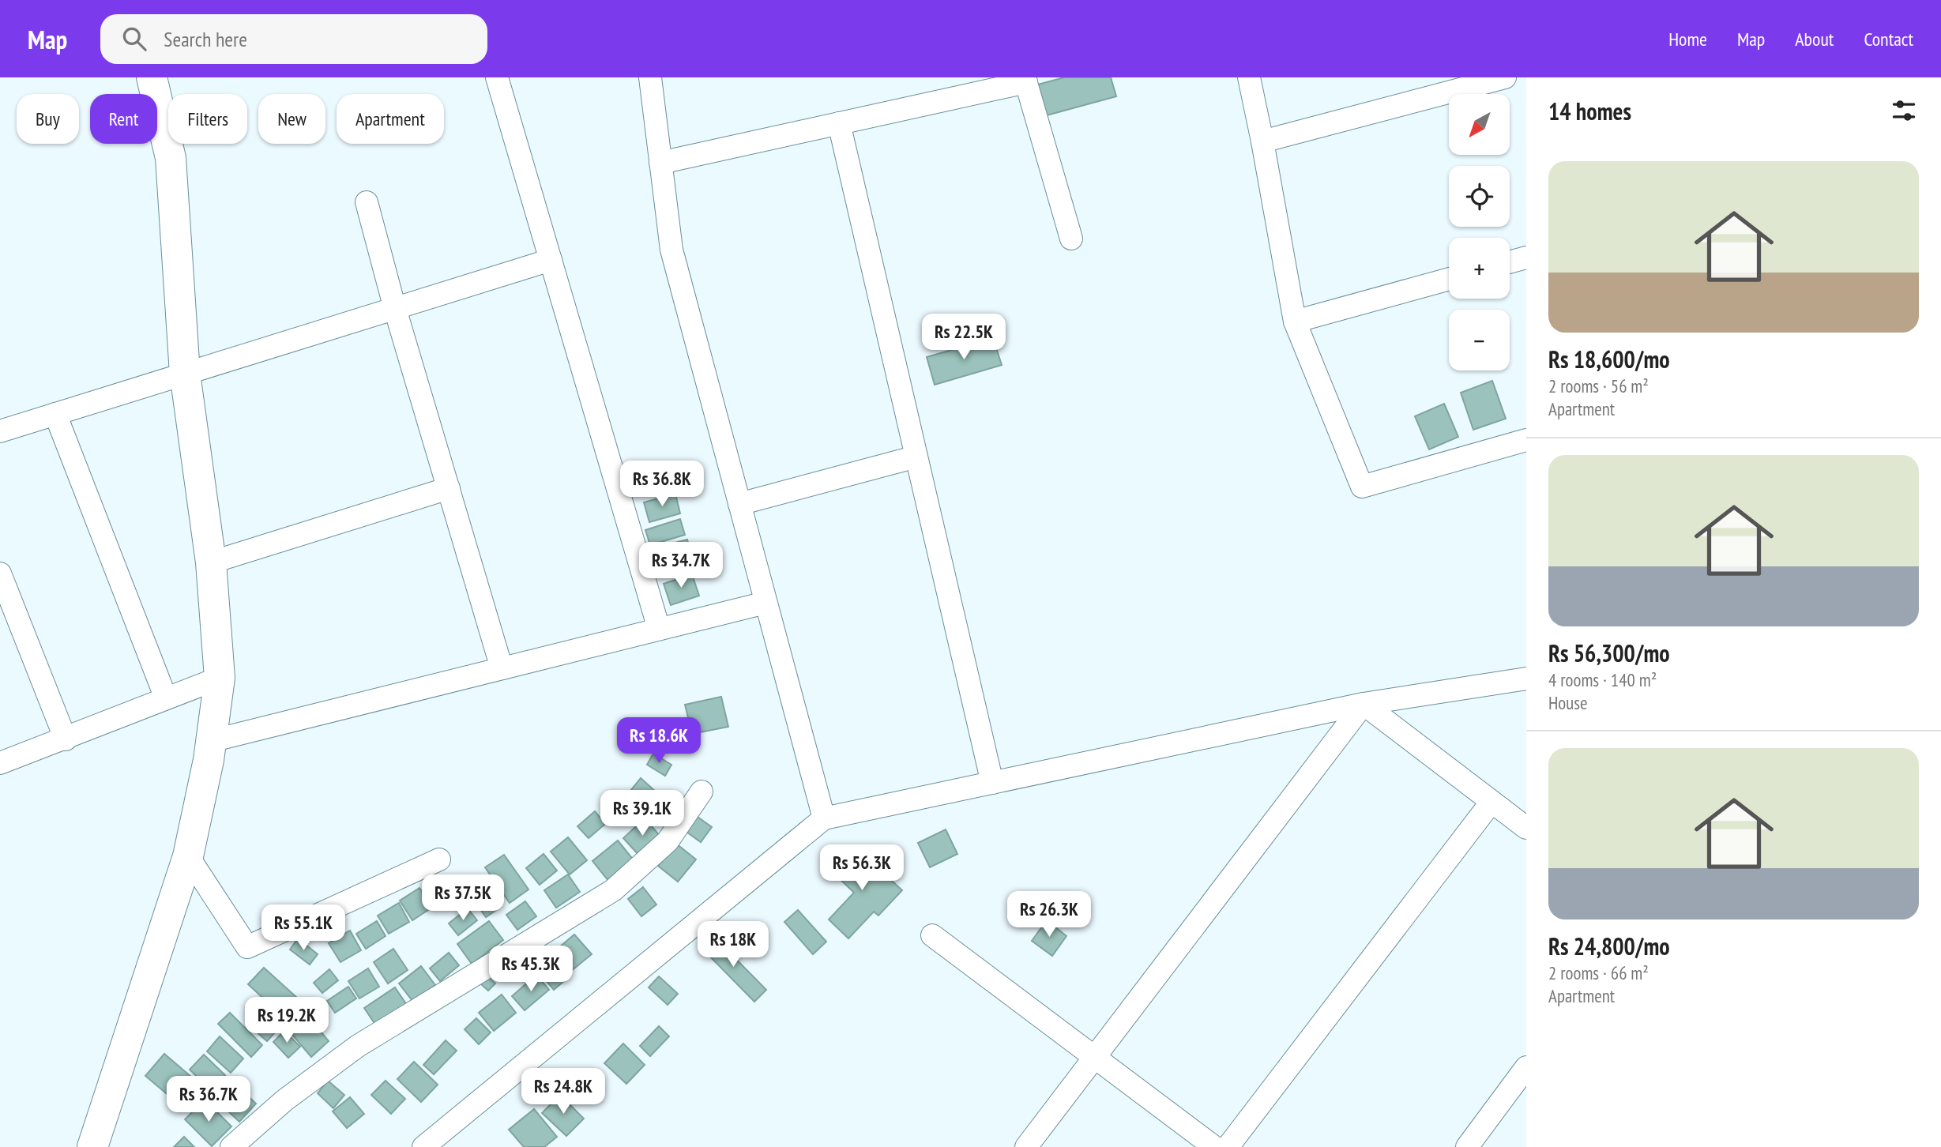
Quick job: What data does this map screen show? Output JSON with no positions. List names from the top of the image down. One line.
{"north":"bottom left","page":{"header":"Map","search":"Search here","nav":["Home","Map","About","Contact"],"heading":"14 homes","map_buttons":["+","−"],"chip":["Buy","Rent","Filters","New","Apartment"],"list":[{"name":"Rs 18,600/mo","note":"2 rooms · 56 m² · Apartment"},{"name":"Rs 56,300/mo","note":"4 rooms · 140 m² · House"},{"name":"Rs 24,800/mo","note":"2 rooms · 66 m² · Apartment"}],"price":["Rs 22.5K","Rs 36.8K","Rs 34.7K","Rs 18.6K","Rs 39.1K","Rs 56.3K","Rs 37.5K","Rs 26.3K","Rs 55.1K","Rs 18K","Rs 45.3K","Rs 19.2K","Rs 24.8K","Rs 36.7K"]}}
